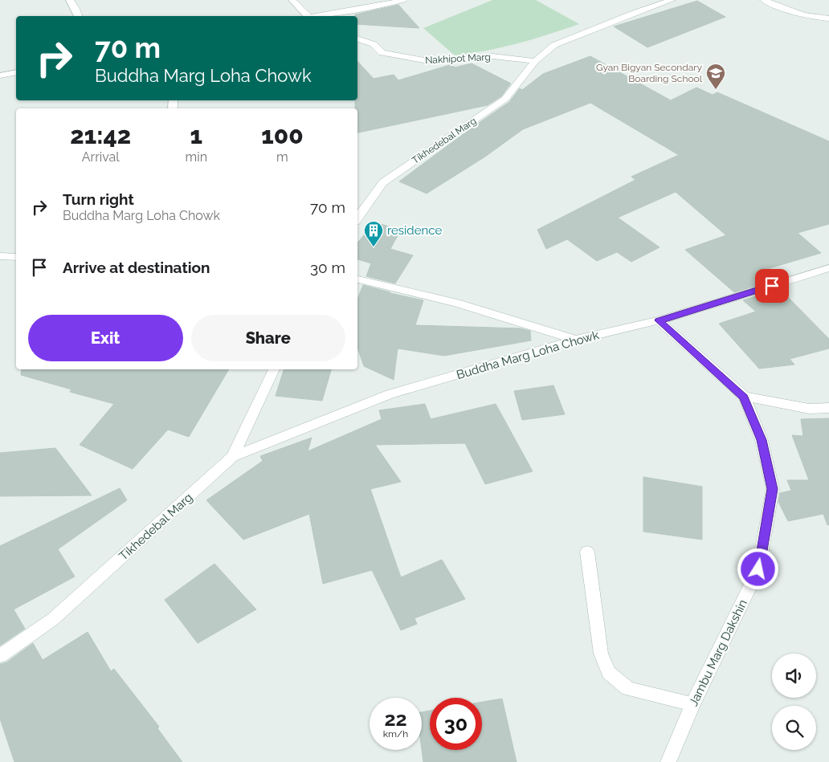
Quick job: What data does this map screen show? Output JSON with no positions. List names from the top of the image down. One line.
{"streets":{"street":["Nakhipot Marg","Tikhedebal Marg","Buddha Marg Loha Chowk","Jambu Marg Dakshin"]},"crossings":[["Nakhipot Marg","Tikhedebal Marg"],["Tikhedebal Marg","Buddha Marg Loha Chowk"],["Buddha Marg Loha Chowk","Jambu Marg Dakshin"]],"places":{"school or university":["Gyan Bigyan Secondary Boarding School"],"building":["residence"]},"page":{"turn":["70 m","Buddha Marg Loha Chowk"],"eta":["21:42","Arrival","1","min","100","m"],"list":[{"name":"Turn right","note":"Buddha Marg Loha Chowk","value":"70 m"},{"name":"Arrive at destination","value":"30 m"}],"buttons":["Exit","Share"],"speed":"22 km/h","limit":"30"}}
